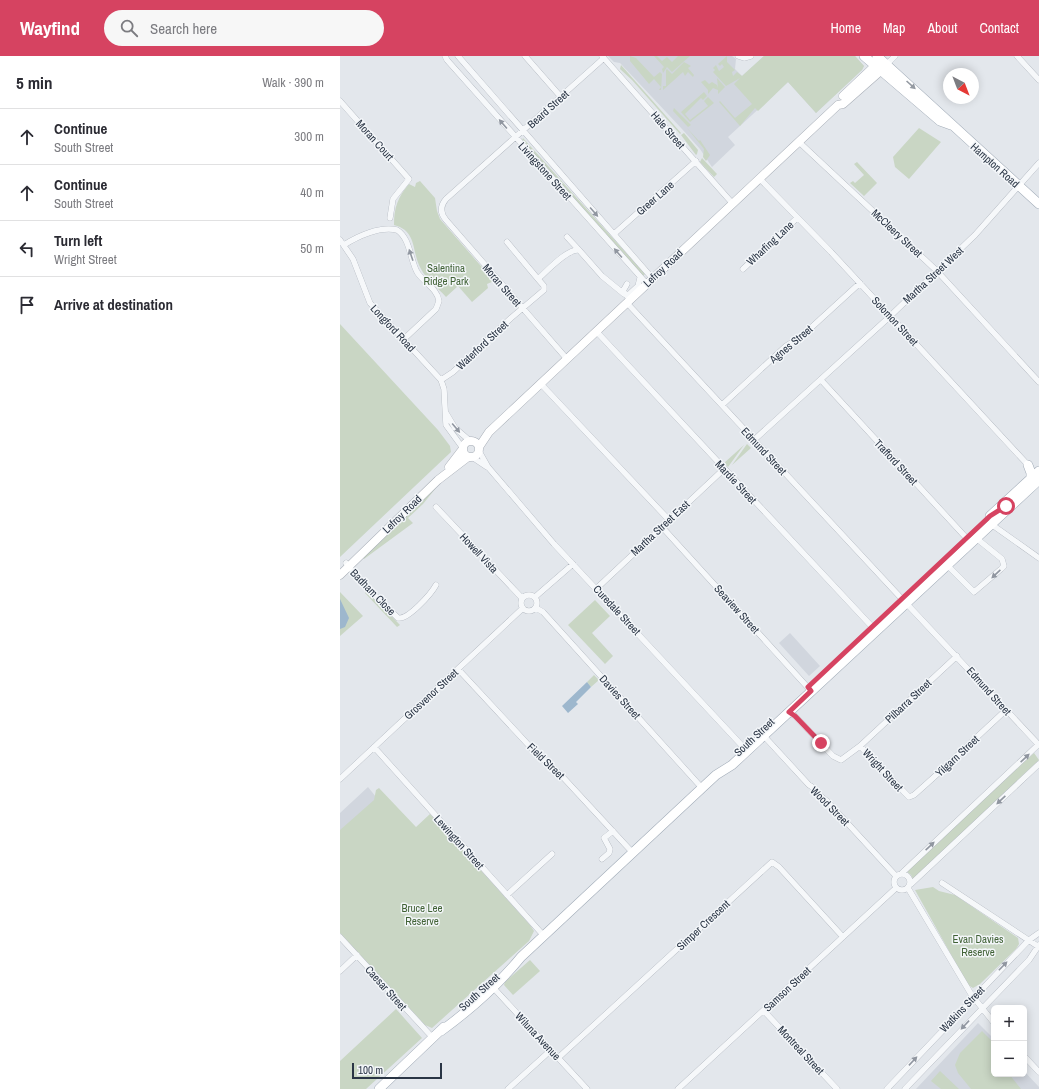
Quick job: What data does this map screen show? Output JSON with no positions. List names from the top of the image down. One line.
{"streets":{"main road":["Hampton Road","South Street"],"street":["Beard Street","Hale Street","Moran Court","Livingstone Street","Greer Lane","McCleery Street","Wharfing Lane","Lefroy Road","Martha Street West","Moran Street","Solomon Street","Longford Road","Agnes Street","Waterford Street","Edmund Street","Trafford Street","Mardie Street","Martha Street East","Howell Vista","Badham Close","Seaview Street","Curedale Street","Grosvenor Street","Davies Street","Pilbarra Street","Yilgarn Street","Field Street","Wright Street","Wood Street","Lewington Street","Simper Crescent","Caesar Street","Samson Street","Watkins Street","Wiluna Avenue","Montreal Street"]},"crossings":[["Beard Street","Hale Street"],["Beard Street","Livingstone Street"],["Beard Street","Moran Street"],["Hale Street","Greer Lane"],["Hale Street","Lefroy Road"],["Hampton Road","Lefroy Road"],["Hampton Road","Martha Street West"],["Livingstone Street","Greer Lane"],["Livingstone Street","Lefroy Road"],["McCleery Street","Lefroy Road"],["McCleery Street","Martha Street West"],["Wharfing Lane","Solomon Street"],["Lefroy Road","Moran Street"],["Lefroy Road","Solomon Street"],["Lefroy Road","Edmund Street"],["Lefroy Road","Mardie Street"],["Lefroy Road","Badham Close"],["Lefroy Road","Curedale Street"],["Martha Street West","Solomon Street"],["Martha Street West","Edmund Street"],["Martha Street West","Trafford Street"],["Moran Street","Waterford Street"],["Solomon Street","Agnes Street"],["Solomon Street","South Street"],["Longford Road","Waterford Street"],["Agnes Street","Edmund Street"],["Edmund Street","Pilbarra Street"],["Edmund Street","South Street"],["Edmund Street","Yilgarn Street"],["Trafford Street","South Street"],["Mardie Street","Martha Street East"],["Mardie Street","South Street"],["Martha Street East","Seaview Street"],["Martha Street East","Curedale Street"],["Howell Vista","Grosvenor Street"],["Howell Vista","Davies Street"],["Seaview Street","South Street"],["Curedale Street","South Street"],["Grosvenor Street","Davies Street"],["Grosvenor Street","Field Street"],["Grosvenor Street","Lewington Street"],["Davies Street","South Street"],["Pilbarra Street","Wright Street"],["South Street","Field Street"],["South Street","Wright Street"],["South Street","Wood Street"],["South Street","Lewington Street"],["South Street","Caesar Street"],["South Street","Wiluna Avenue"],["Yilgarn Street","Wright Street"],["Wood Street","Samson Street"],["Simper Crescent","Samson Street"],["Simper Crescent","Wiluna Avenue"],["Samson Street","Montreal Street"]],"parks":["Salentina Ridge Park","Bruce Lee Reserve","Evan Davies Reserve"],"scale_bar":"100 m","north":"bottom right","page":{"header":"Wayfind","search":"Search here","nav":["Home","Map","About","Contact"],"heading":["5 min","Walk · 390 m"],"list":[["Continue","South Street","300 m"],["Continue","South Street","40 m"],["Turn left","Wright Street","50 m"],"Arrive at destination"],"map_buttons":["+","−"],"scale":"100 m"}}
